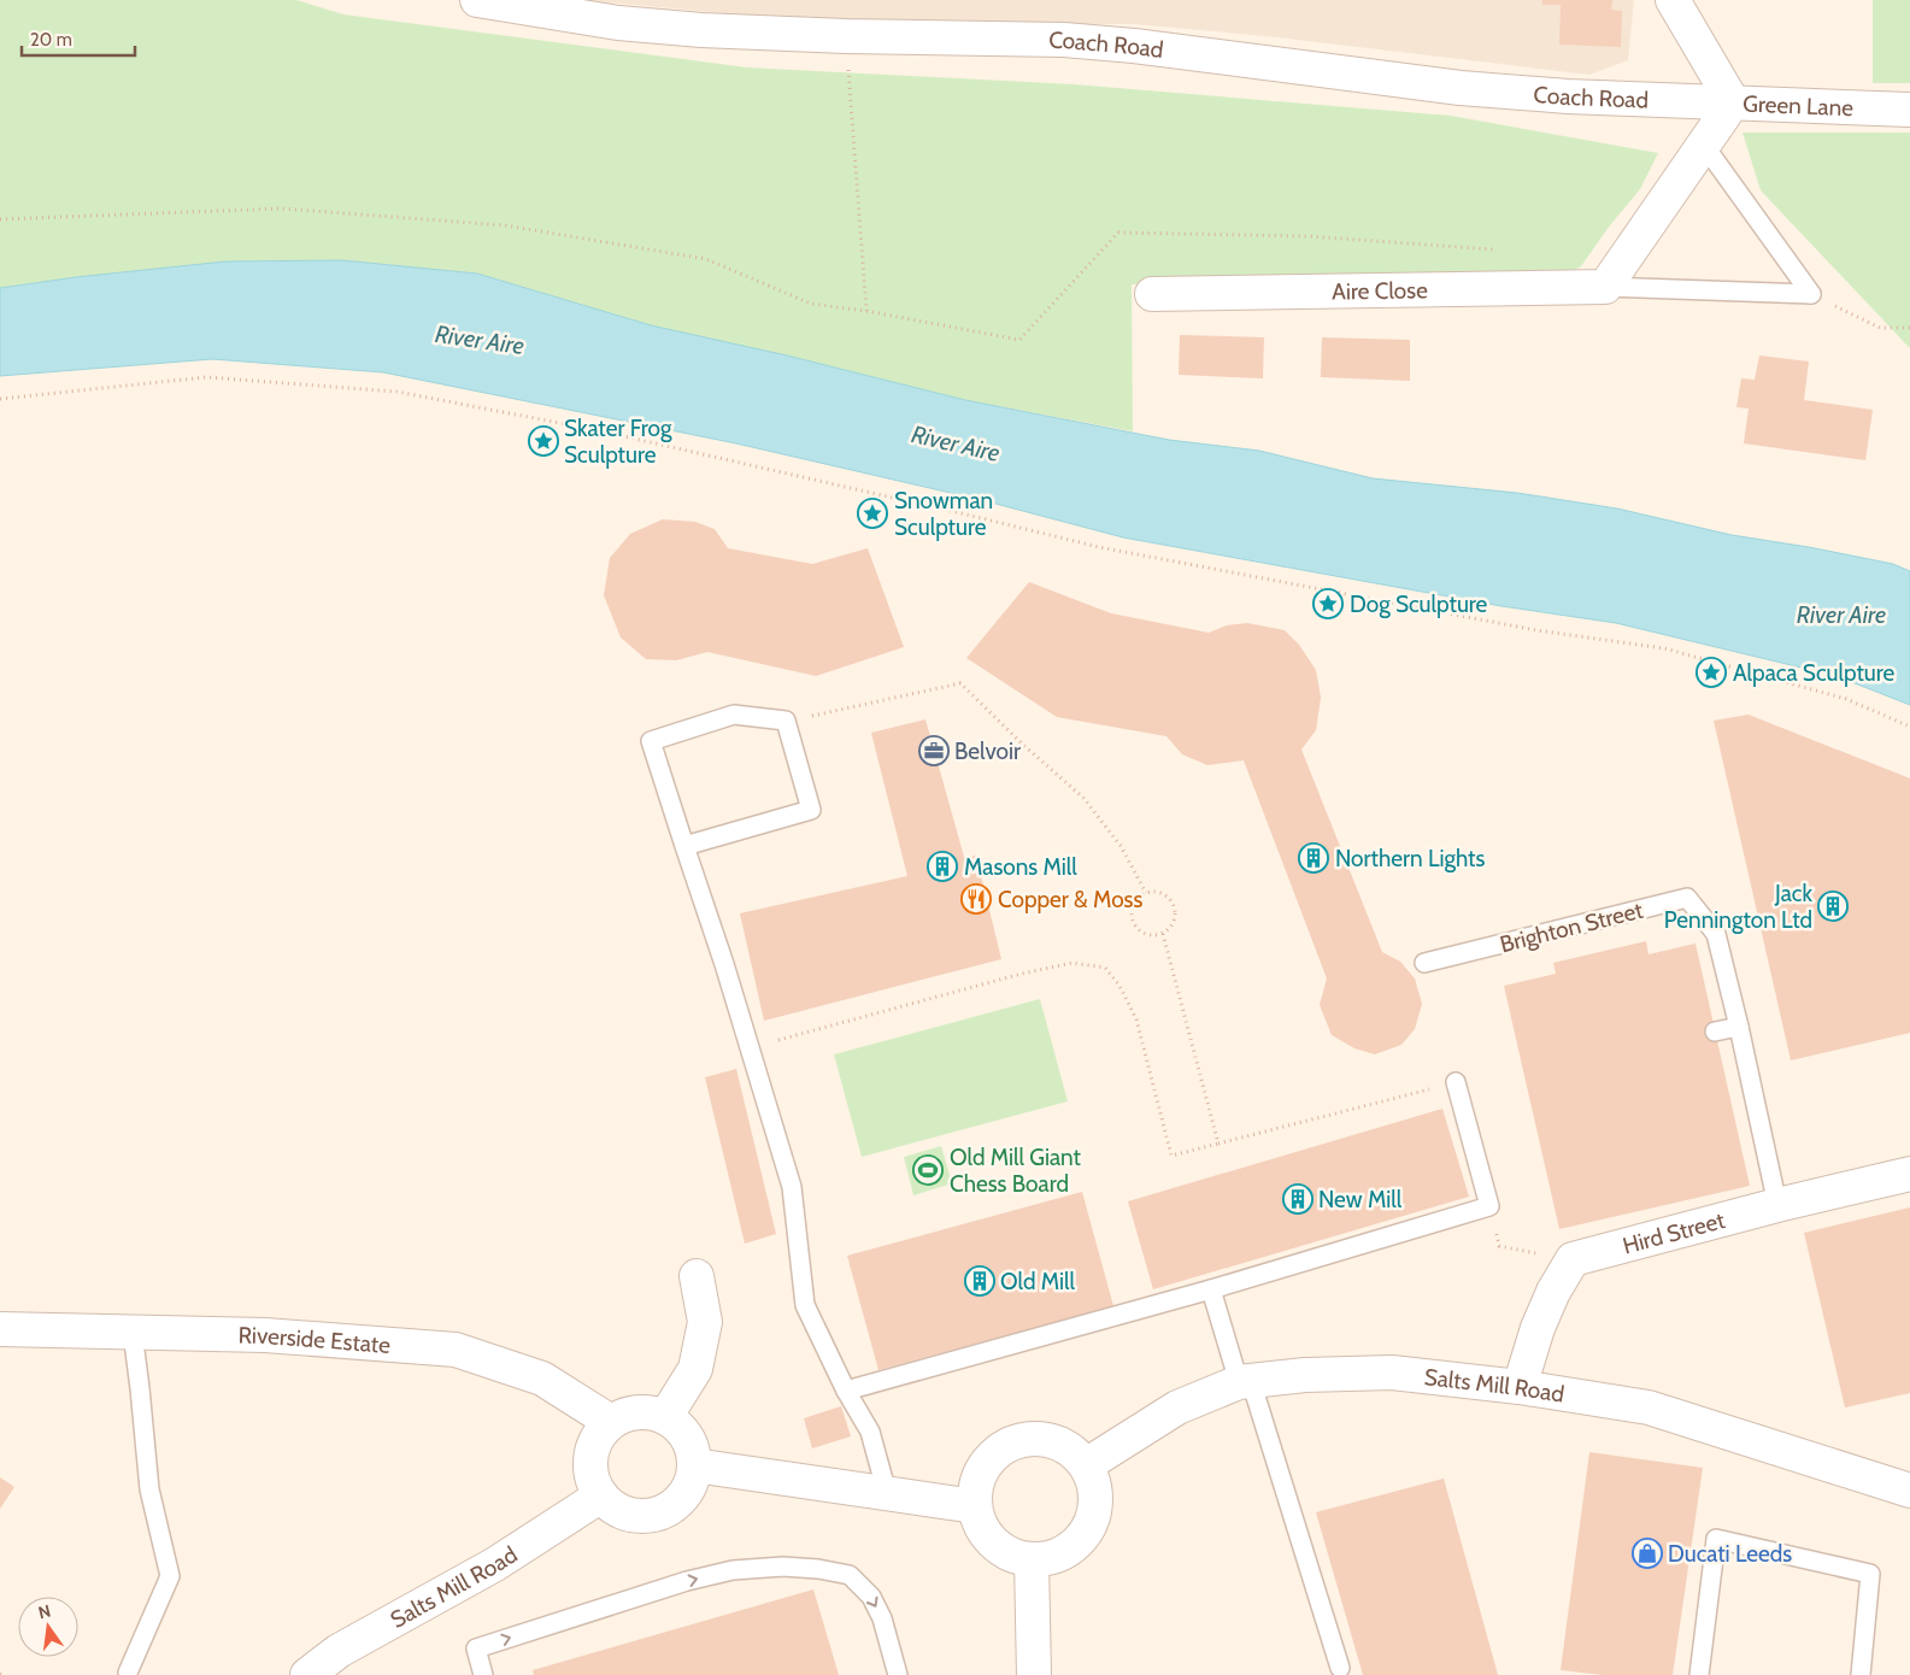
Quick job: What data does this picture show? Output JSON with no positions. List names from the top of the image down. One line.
{"streets":{"street":["Coach Road","Green Lane","Aire Close","Hird Street","Riverside Estate","Salts Mill Road"],"lane":["Brighton Street"]},"crossings":[["Coach Road","Green Lane"],["Brighton Street","Hird Street"],["Riverside Estate","Salts Mill Road"]],"water":["River Aire"],"places":{"place":["Skater Frog Sculpture","Snowman Sculpture","Dog Sculpture","Alpaca Sculpture"],"office":["Belvoir"],"building":["Northern Lights","Masons Mill","Jack Pennington Ltd","New Mill","Old Mill"],"restaurant":["Copper & Moss"],"sports":["Old Mill Giant Chess Board"],"shop":["Ducati Leeds"]},"scale_bar":"20 m","north":"top"}
